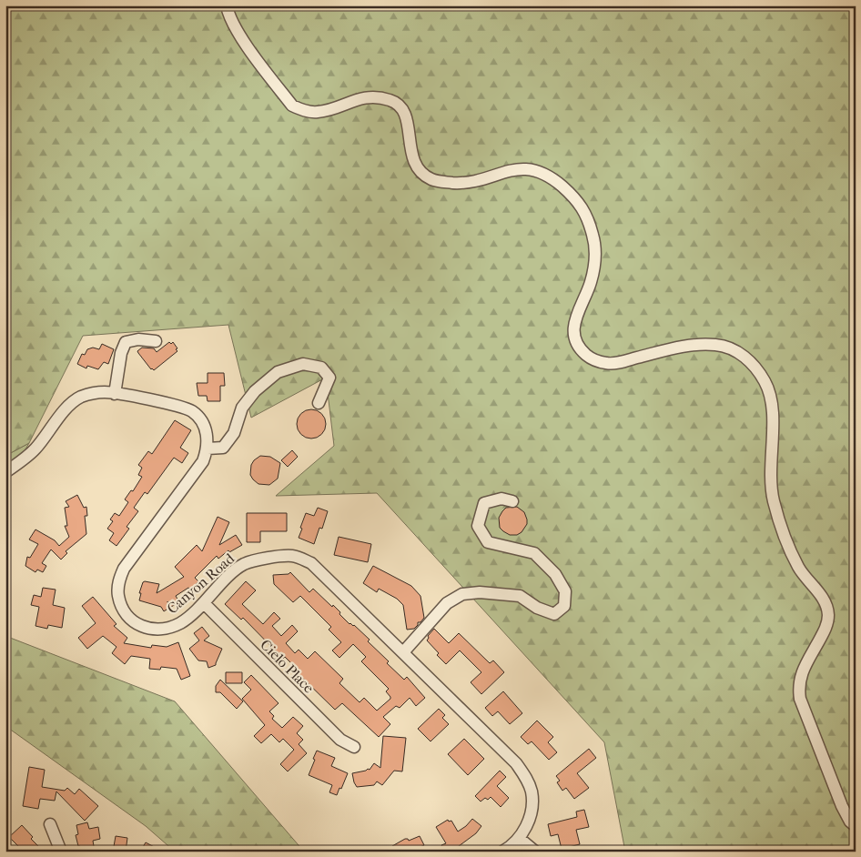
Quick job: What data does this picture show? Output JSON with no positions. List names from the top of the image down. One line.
{"streets":{"street":["Canyon Road","Cielo Place"]},"crossings":[["Canyon Road","Cielo Place"]]}
